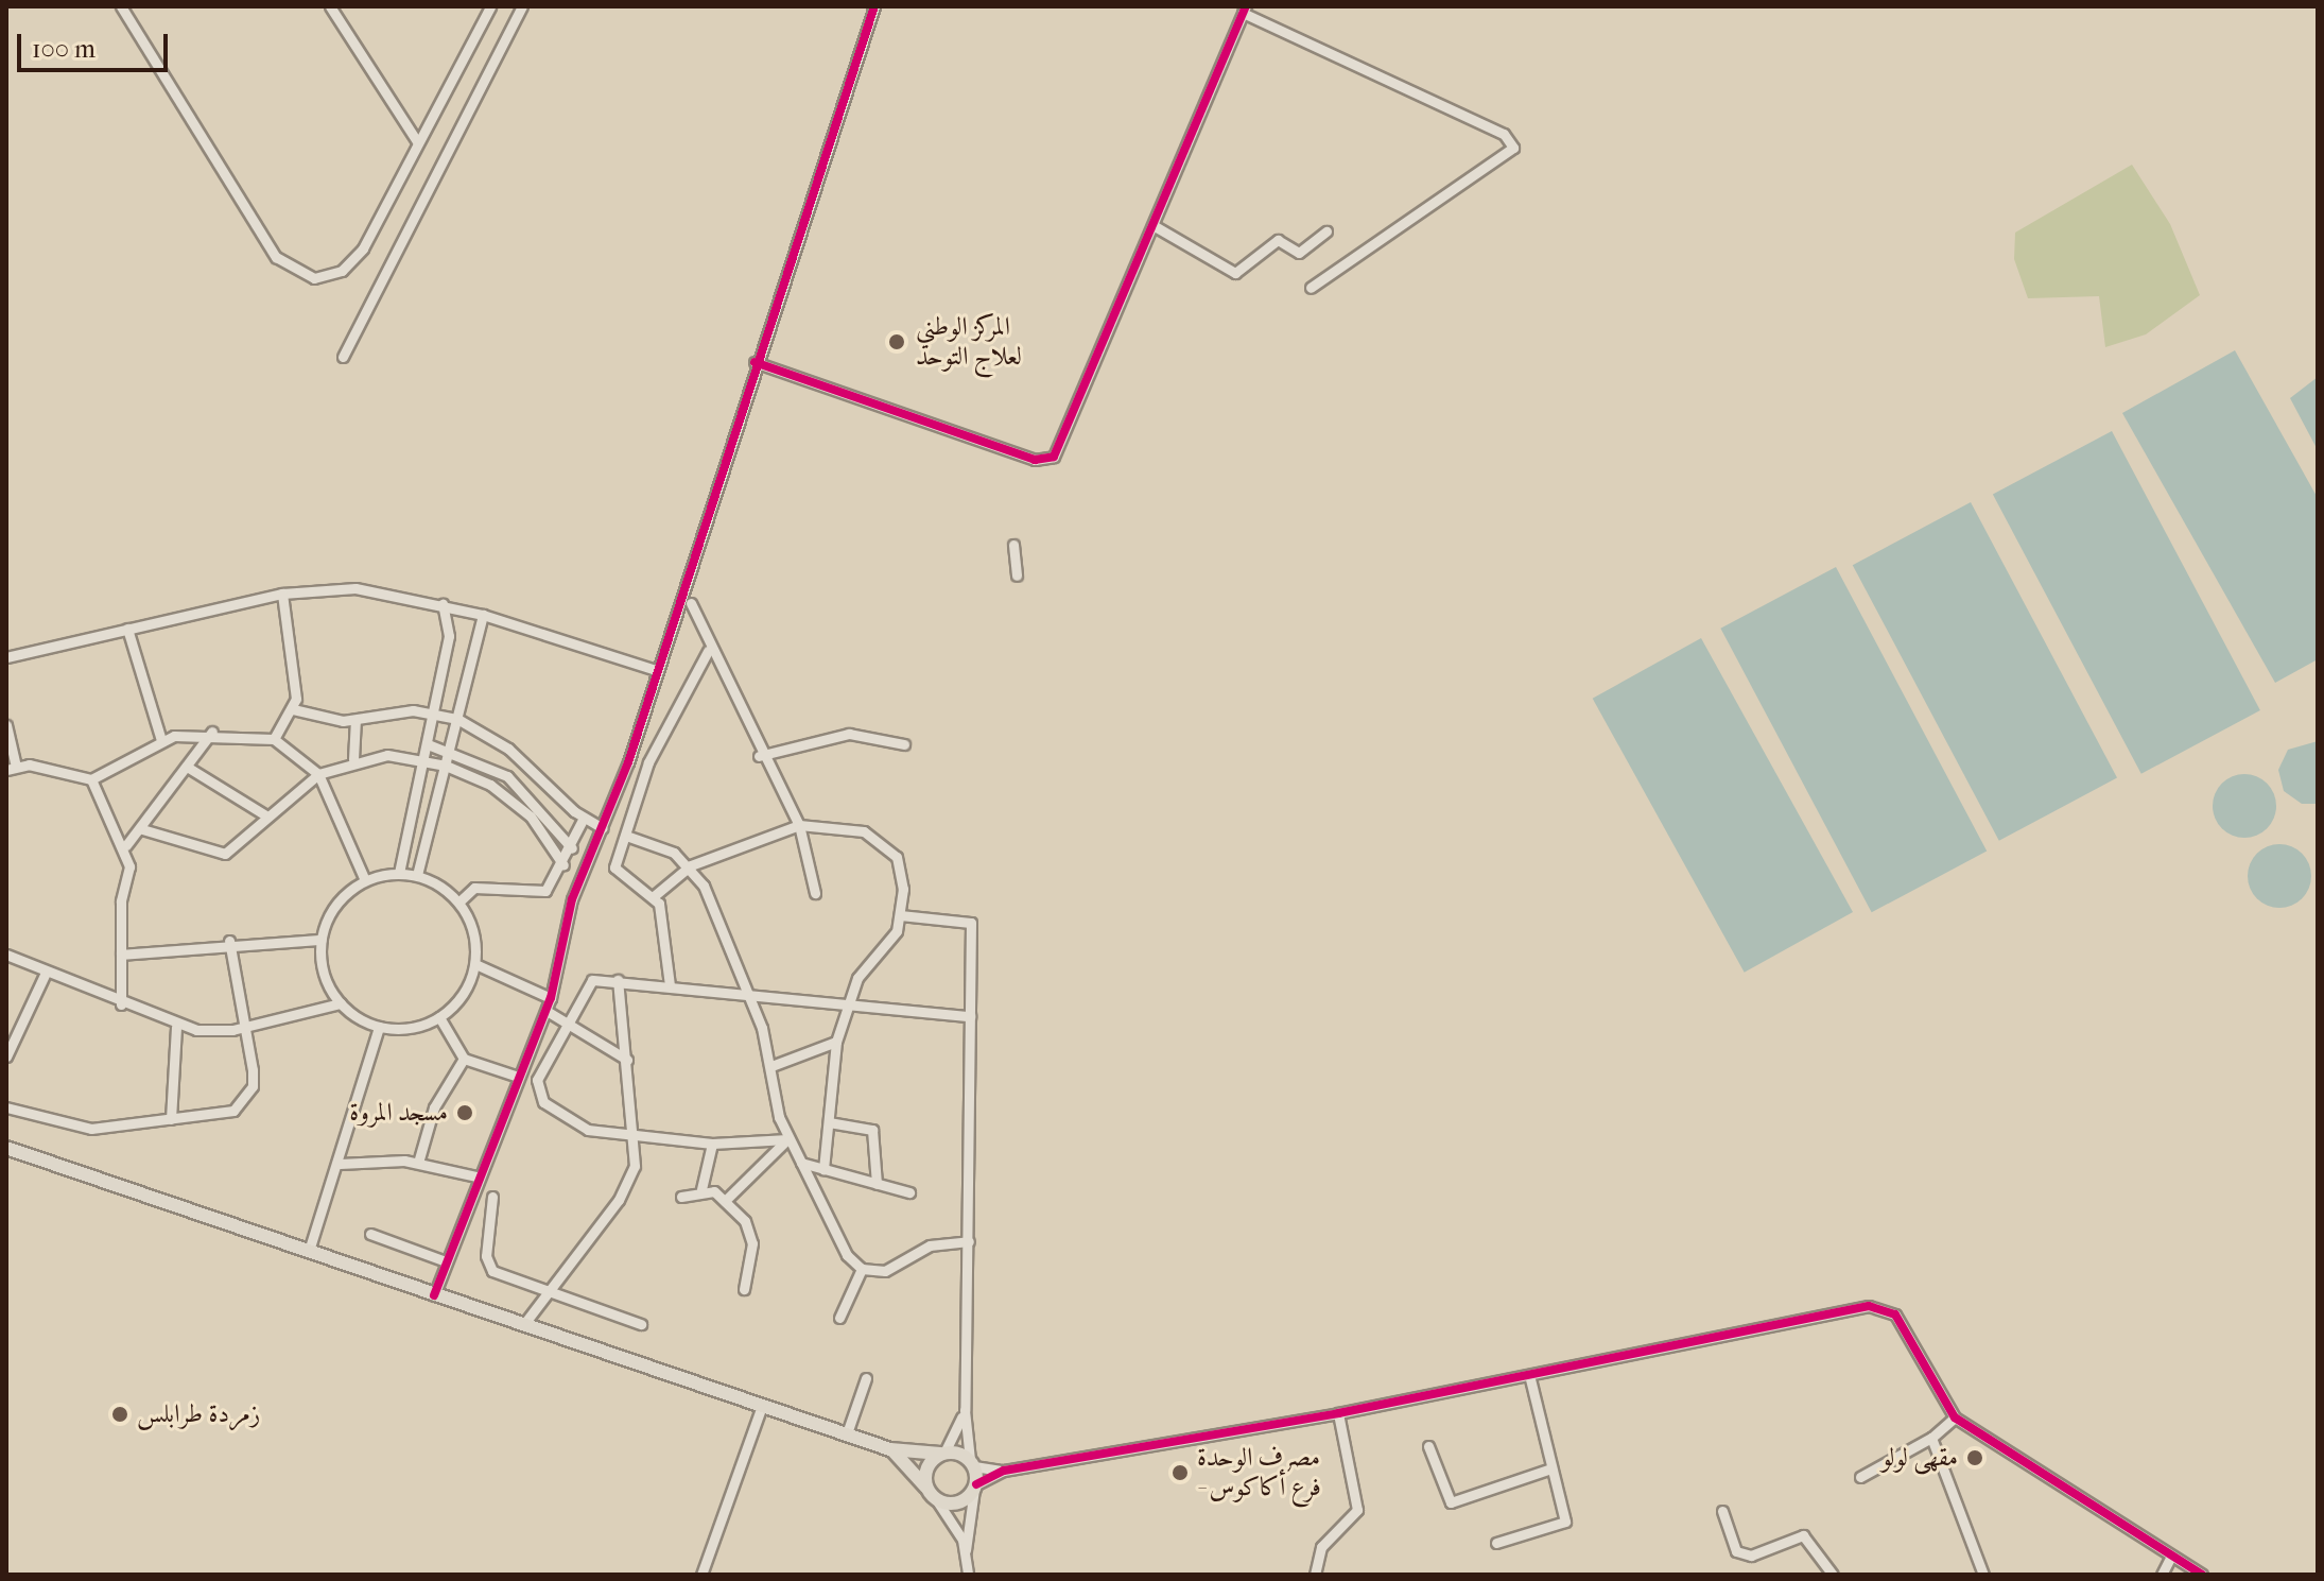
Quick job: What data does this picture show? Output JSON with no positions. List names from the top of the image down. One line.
{"places":["المركز الوطني لعلاج التوحد","مسجد المروة","زمردة طرابلس","مقهى لولو","مصرف الوحدة - فرع أكاكوس"],"scale_bar":"100 m"}
